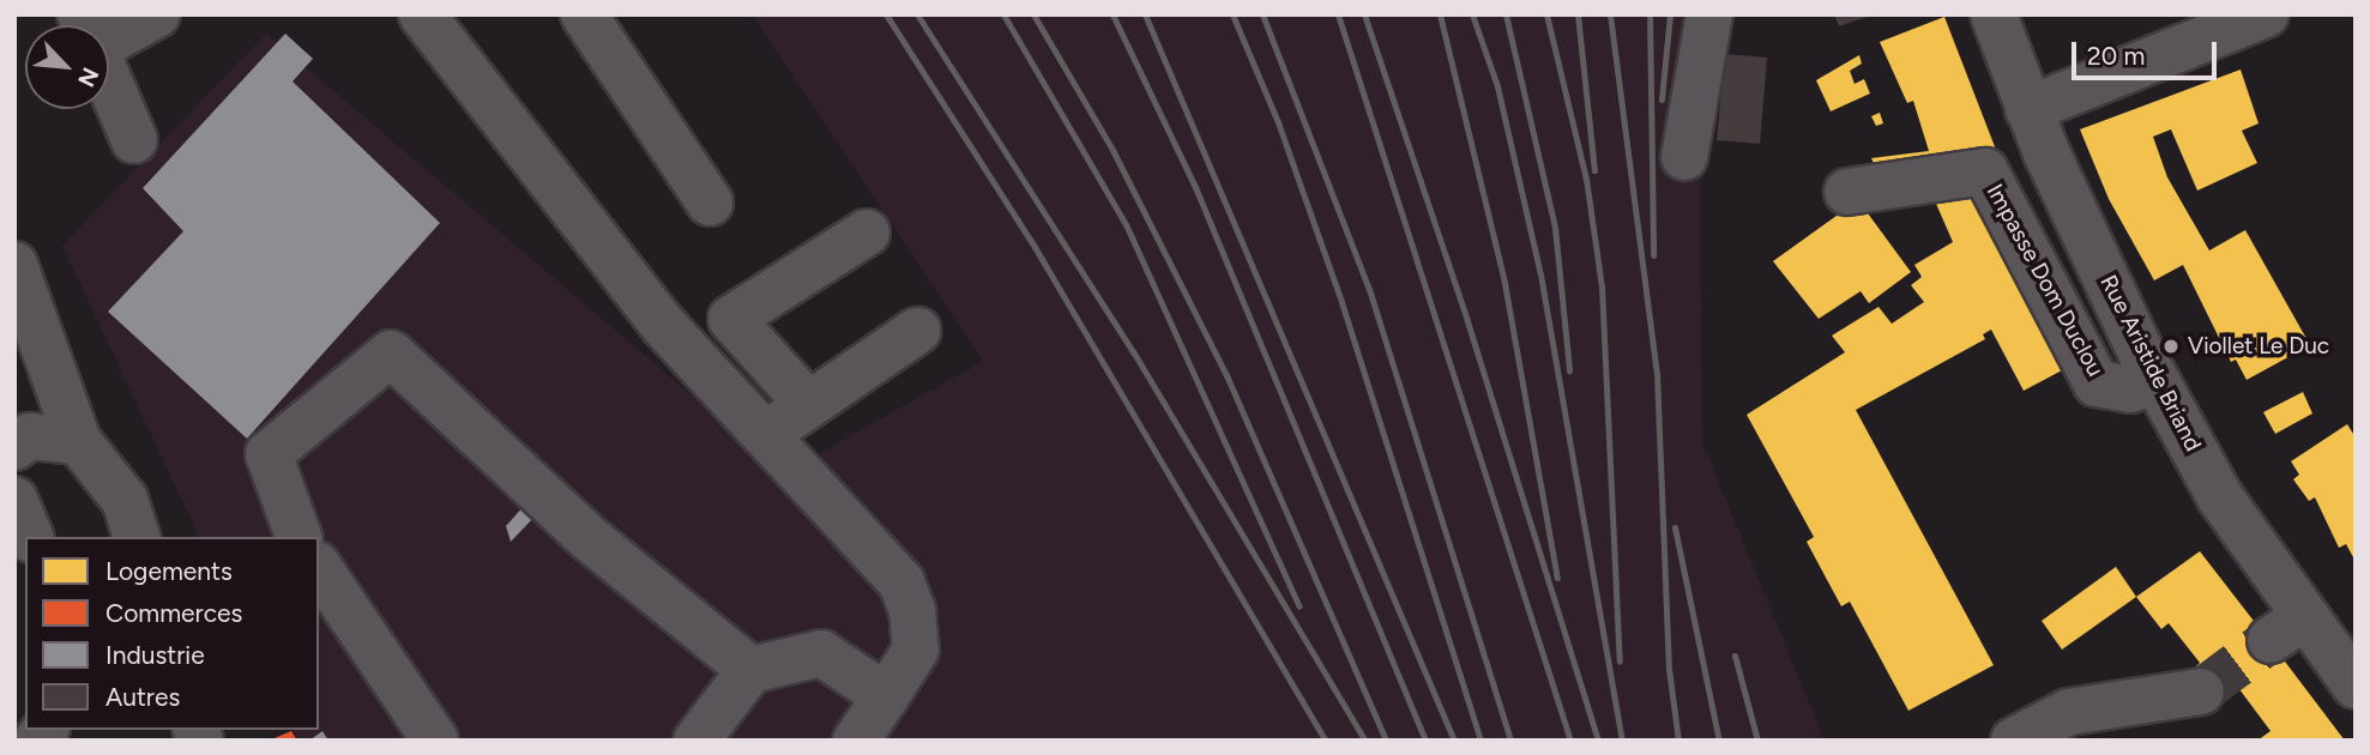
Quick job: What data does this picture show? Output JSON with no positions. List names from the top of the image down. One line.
{"streets":{"street":["Impasse Dom Duclou","Rue Aristide Briand"]},"crossings":[["Impasse Dom Duclou","Rue Aristide Briand"]],"places":["Viollet Le Duc"],"legend":["Logements","Commerces","Industrie","Autres"],"scale_bar":"20 m","north":"bottom right"}
